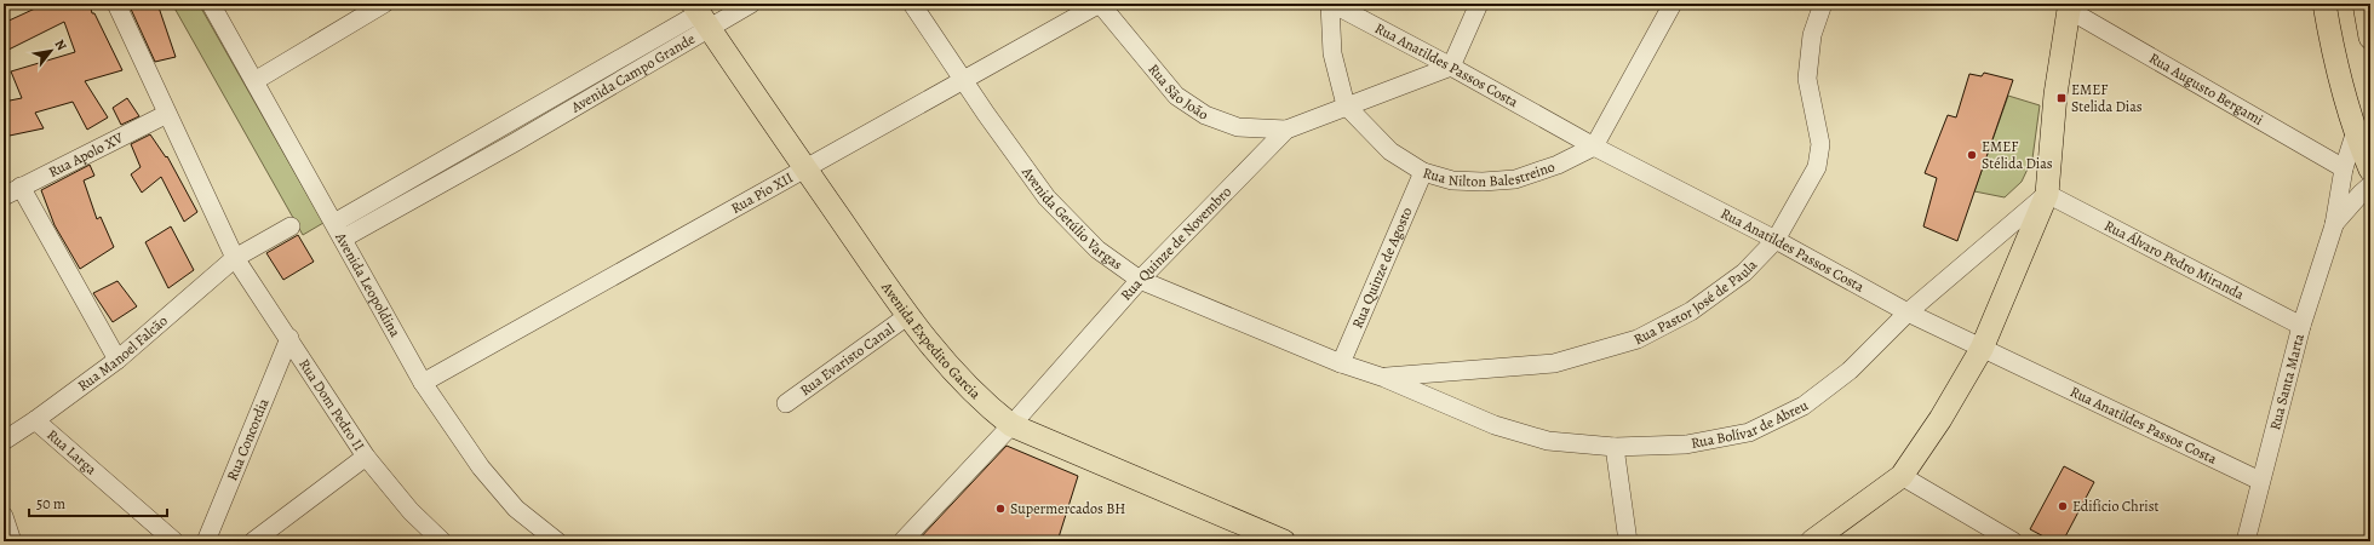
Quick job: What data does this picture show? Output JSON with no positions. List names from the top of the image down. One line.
{"streets":{"main road":["Avenida Expedito Garcia"],"street":["Rua Anatildes Passos Costa","Avenida Campo Grande","Rua Augusto Bergami","Rua São João","Rua Apolo XV","Rua Nilton Balestreino","Rua Pio XII","Avenida Getúlio Vargas","Rua Quinze de Novembro","Rua Álvaro Pedro Miranda","Rua Quinze de Agosto","Avenida Leopoldina","Rua Pastor José de Paula","Rua Manoel Falcão","Rua Evaristo Canal","Rua Santa Marta","Rua Dom Pedro II","Rua Bolívar de Abreu","Rua Concordia","Rua Larga"]},"crossings":[["Rua Anatildes Passos Costa","Rua Nilton Balestreino"],["Rua Anatildes Passos Costa","Rua Quinze de Novembro"],["Rua Anatildes Passos Costa","Rua Pastor José de Paula"],["Rua Anatildes Passos Costa","Rua Santa Marta"],["Rua Anatildes Passos Costa","Rua Bolívar de Abreu"],["Avenida Campo Grande","Avenida Leopoldina"],["Avenida Campo Grande","Avenida Expedito Garcia"],["Rua Augusto Bergami","Rua Santa Marta"],["Rua São João","Rua Pio XII"],["Rua São João","Rua Quinze de Novembro"],["Rua Apolo XV","Rua Dom Pedro II"],["Rua Nilton Balestreino","Rua Quinze de Novembro"],["Rua Nilton Balestreino","Rua Quinze de Agosto"],["Rua Pio XII","Avenida Getúlio Vargas"],["Rua Pio XII","Avenida Leopoldina"],["Rua Pio XII","Avenida Expedito Garcia"],["Avenida Getúlio Vargas","Rua Quinze de Novembro"],["Avenida Getúlio Vargas","Rua Quinze de Agosto"],["Avenida Getúlio Vargas","Rua Pastor José de Paula"],["Avenida Getúlio Vargas","Rua Bolívar de Abreu"],["Rua Quinze de Novembro","Avenida Expedito Garcia"],["Rua Álvaro Pedro Miranda","Rua Santa Marta"],["Rua Álvaro Pedro Miranda","Rua Bolívar de Abreu"],["Rua Pastor José de Paula","Rua Bolívar de Abreu"],["Avenida Expedito Garcia","Rua Evaristo Canal"],["Rua Manoel Falcão","Rua Dom Pedro II"],["Rua Manoel Falcão","Rua Larga"],["Rua Dom Pedro II","Rua Concordia"]],"places":{"transit":["EMEF Stelida Dias"],"other":["EMEF Stélida Dias","Edifício Christ","Supermercados BH"]},"scale_bar":"50 m","north":"top right"}
